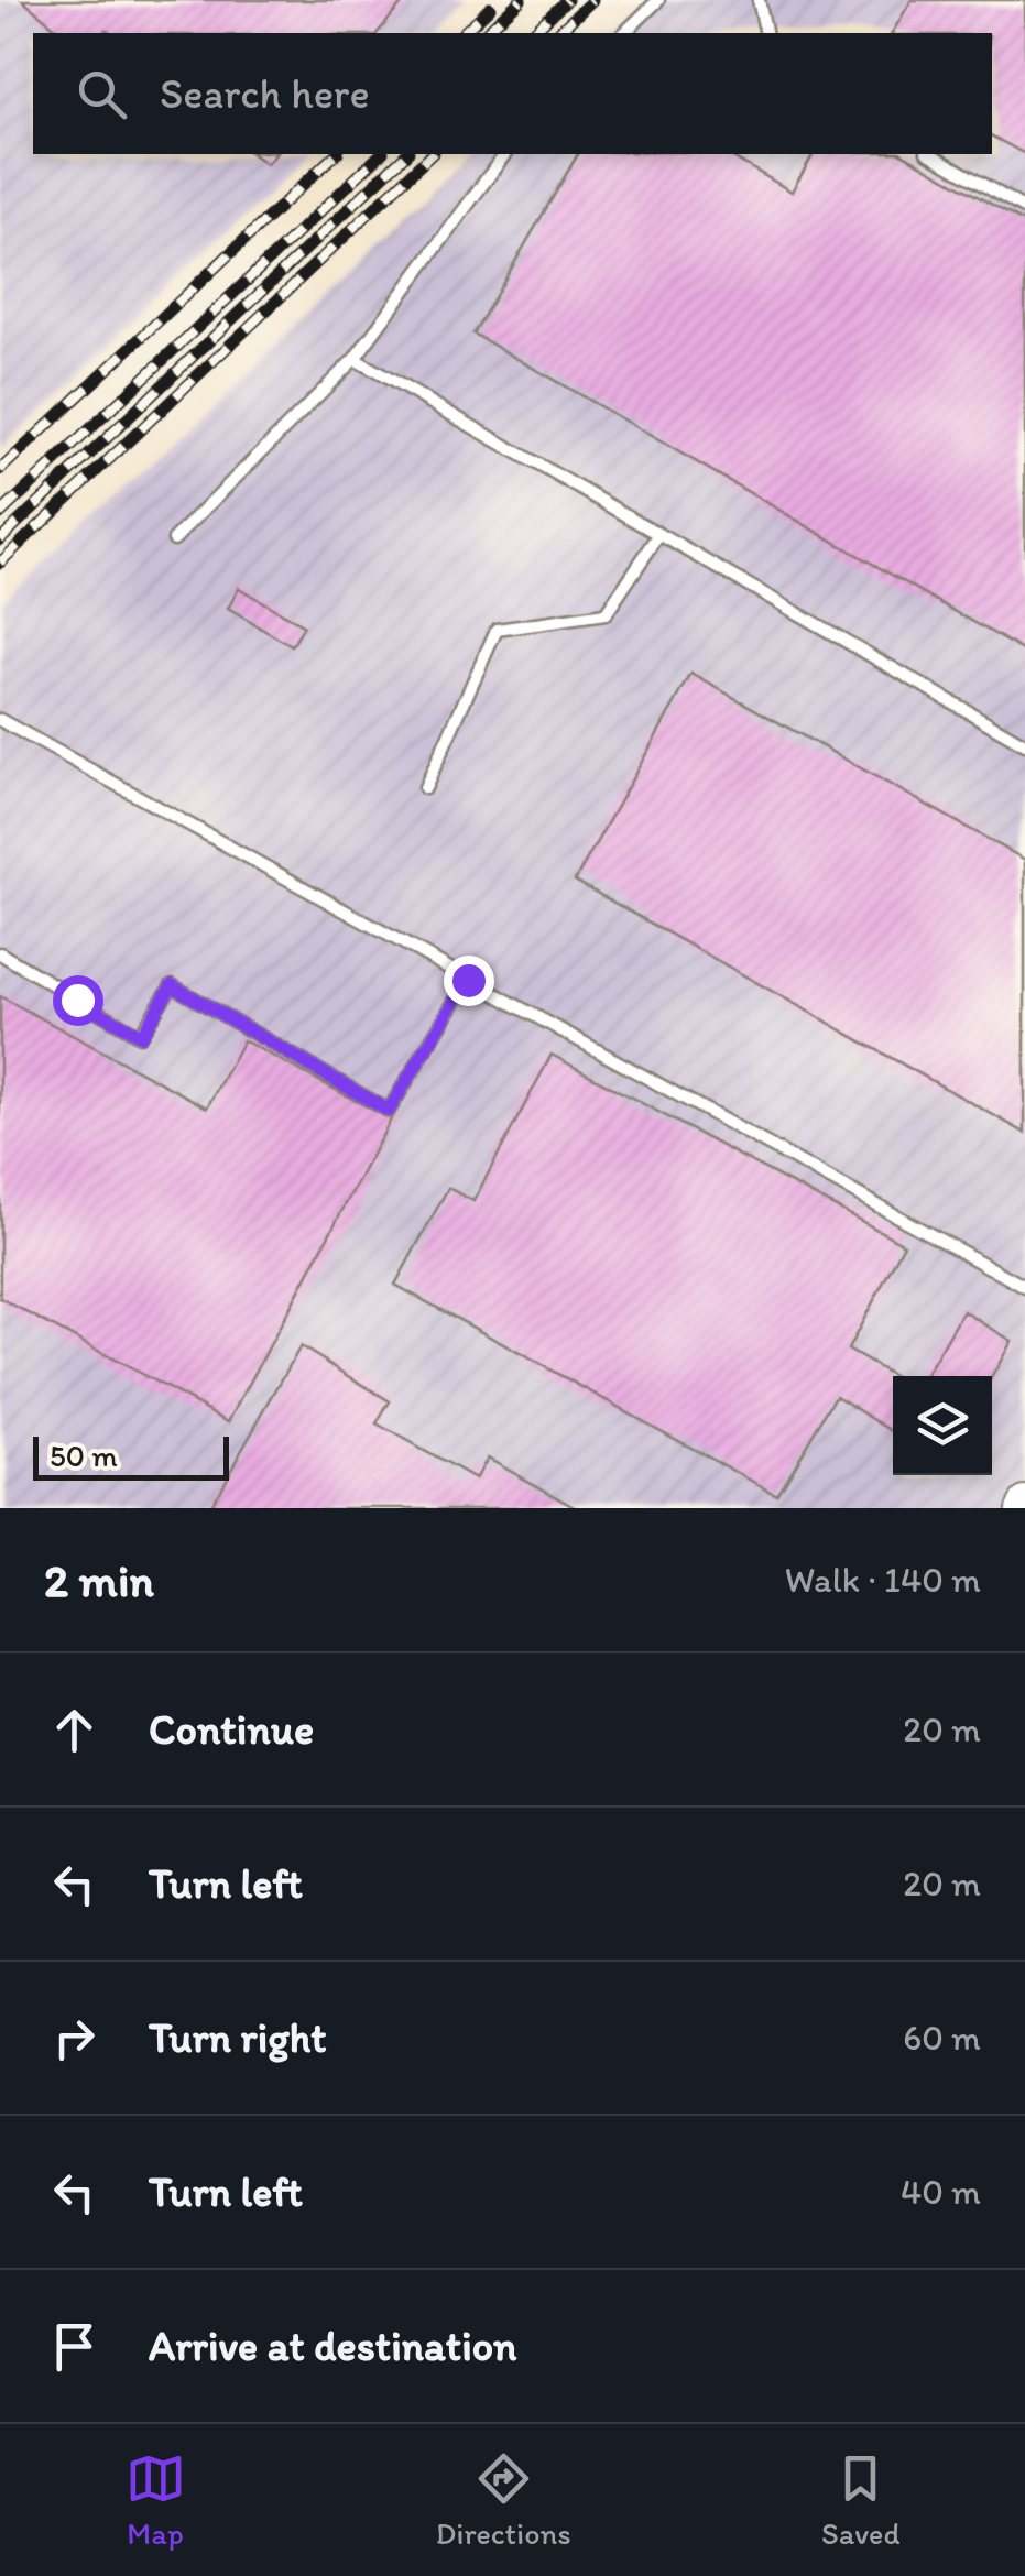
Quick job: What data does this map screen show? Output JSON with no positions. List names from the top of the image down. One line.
{"scale_bar":"50 m","page":{"search":"Search here","scale":"50 m","heading":["2 min","Walk · 140 m"],"list":[["Continue","20 m"],["Turn left","20 m"],["Turn right","60 m"],["Turn left","40 m"],"Arrive at destination"],"nav":["Map","Directions","Saved"]}}
